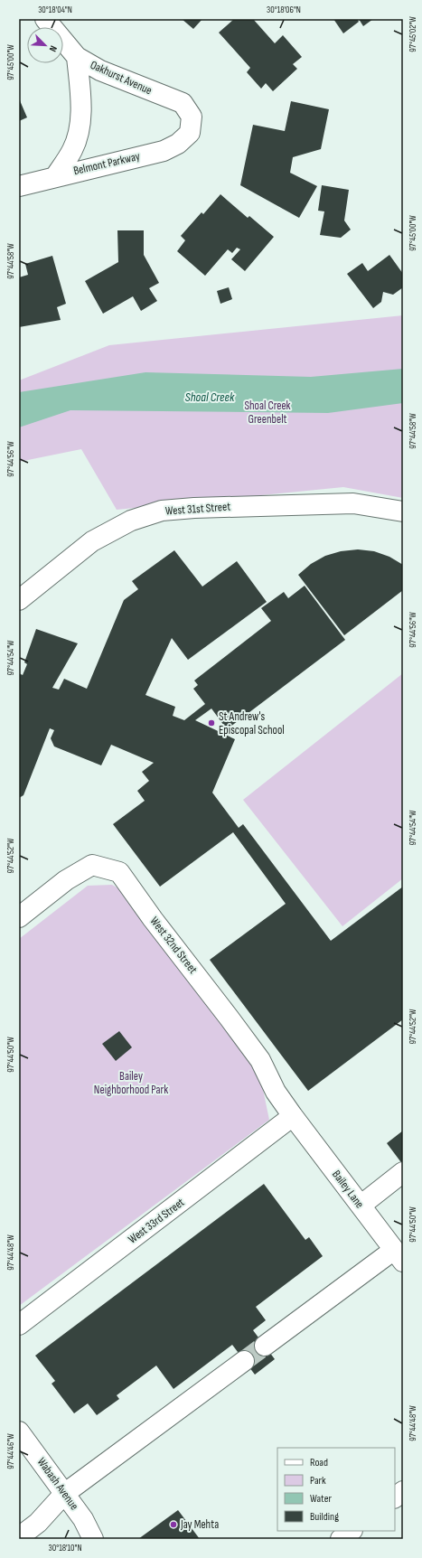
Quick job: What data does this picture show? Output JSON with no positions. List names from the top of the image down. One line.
{"streets":{"street":["Oakhurst Avenue","Belmont Parkway","West 31st Street","West 32nd Street","Bailey Lane","West 33rd Street","Wabash Avenue"]},"crossings":[["Oakhurst Avenue","Belmont Parkway"],["West 32nd Street","Bailey Lane"],["West 32nd Street","West 33rd Street"],["Bailey Lane","West 33rd Street"]],"water":["Shoal Creek"],"parks":["Shoal Creek Greenbelt","Bailey Neighborhood Park"],"places":["St Andrew's Episcopal School","Jay Mehta"],"legend":["Road","Park","Water","Building"],"north":"bottom right","coordinates":["30°18'04\"N","30°18'06\"N","97°45'02\"W","97°45'00\"W","97°44'58\"W","97°44'56\"W","97°44'54\"W","97°44'52\"W","97°44'50\"W","97°44'48\"W","97°44'46\"W","30°18'10\"N"]}
